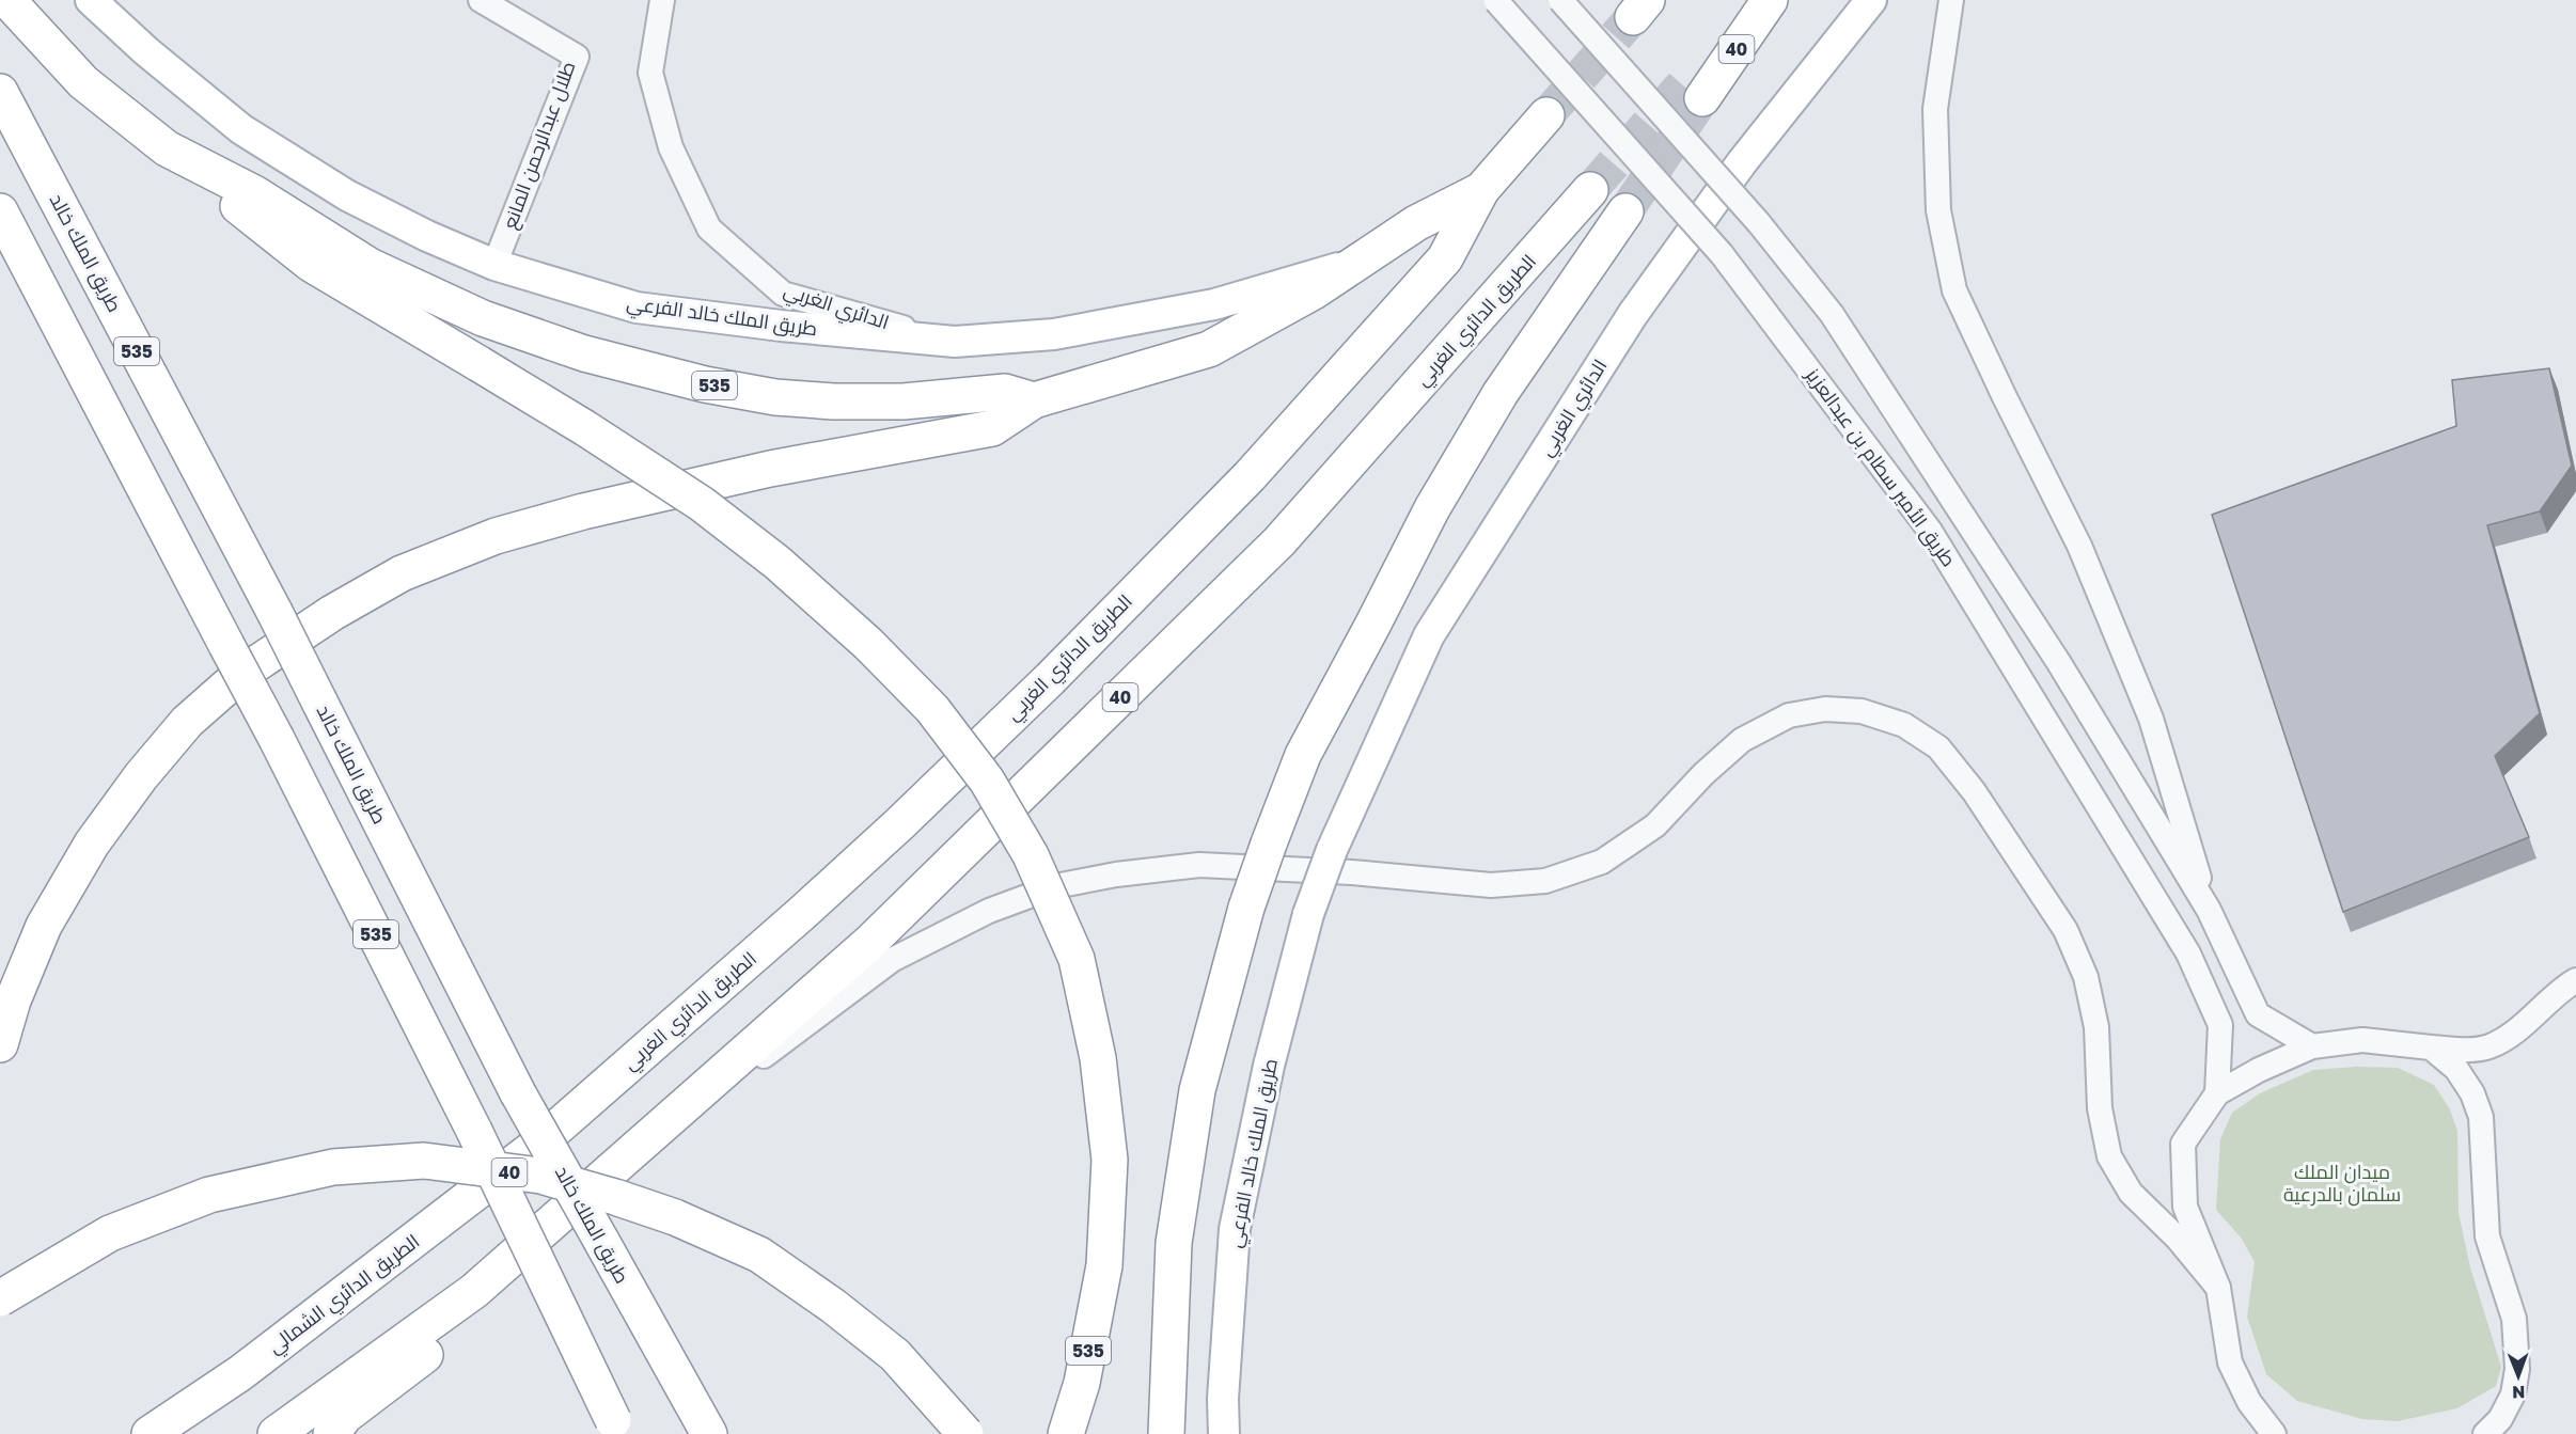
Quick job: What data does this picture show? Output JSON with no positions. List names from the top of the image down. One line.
{"streets":{"highway":["40","طريق الملك خالد","الطريق الدائري الغربي","535","الطريق الدائري الشمالي"],"main road":["الدائري الغربي","طريق الملك خالد الفرعي"],"street":["طلال عبدالرحمن المانع","طريق الأمير سطام بن عبدالعزيز"]},"crossings":[["40","الطريق الدائري الغربي"],["طلال عبدالرحمن المانع","طريق الملك خالد الفرعي"],["الدائري الغربي","طريق الملك خالد الفرعي"],["الطريق الدائري الغربي","الطريق الدائري الشمالي"]],"parks":["ميدان الملك سلمان بالدرعية"],"north":"bottom"}
